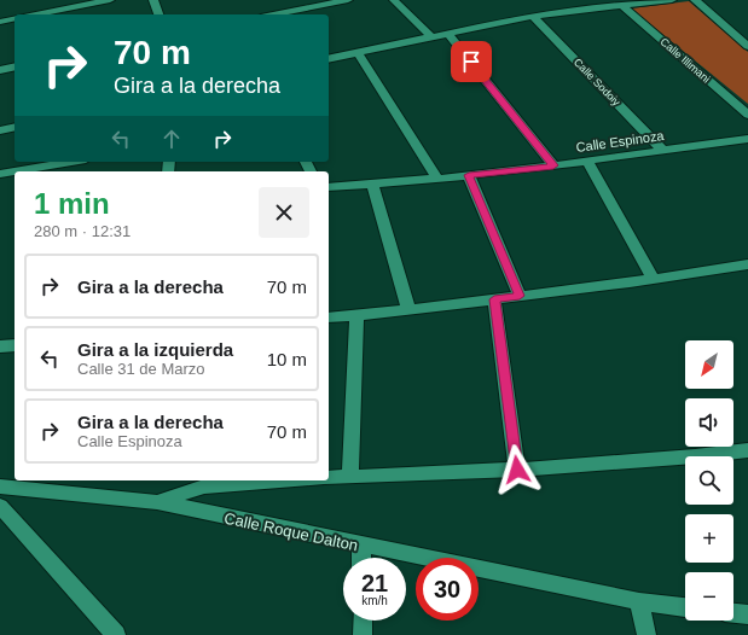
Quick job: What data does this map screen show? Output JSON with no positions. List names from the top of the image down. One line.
{"streets":{"street":["Calle Illimani","Calle Sodoiy","Calle Espinoza","Calle Roque Dalton"]},"crossings":[["Calle Sodoiy","Calle Espinoza"]],"north":"bottom left","page":{"turn":["70 m","Gira a la derecha"],"heading":["1 min","280 m · 12:31"],"list":[{"name":"Gira a la derecha","value":"70 m"},{"name":"Gira a la izquierda","note":"Calle 31 de Marzo","value":"10 m"},{"name":"Gira a la derecha","note":"Calle Espinoza","value":"70 m"}],"map_buttons":["+","−"],"speed":"21 km/h","limit":"30"}}
